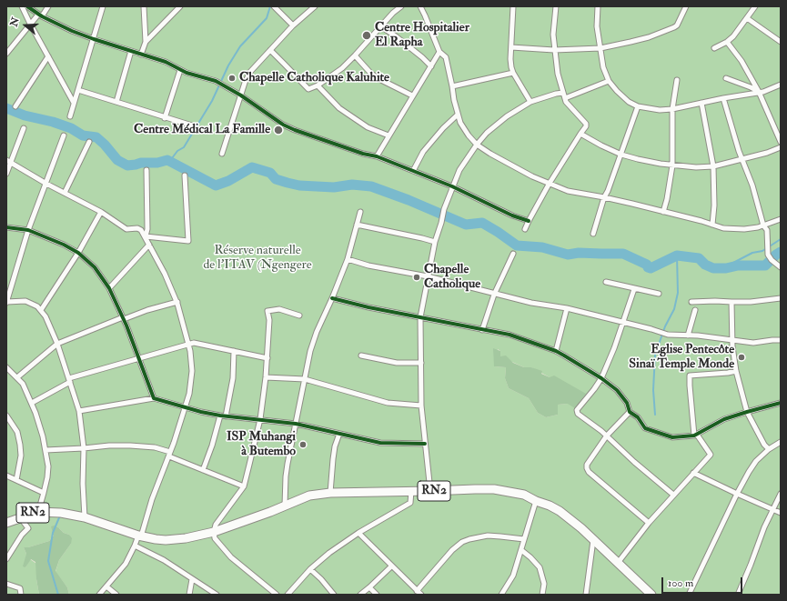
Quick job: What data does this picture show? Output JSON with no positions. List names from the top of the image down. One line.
{"streets":{"highway":["RN2"]},"parks":["Réserve naturelle de l'ITAV (Ngengere"],"places":["Centre Hospitalier El Rapha","Chapelle Catholique Kaluhite","Centre Médical La Famille","Chapelle Catholique","Eglise Pentecôte Sinaï Temple Monde","ISP Muhangi à Butembo"],"scale_bar":"100 m","north":"left"}
